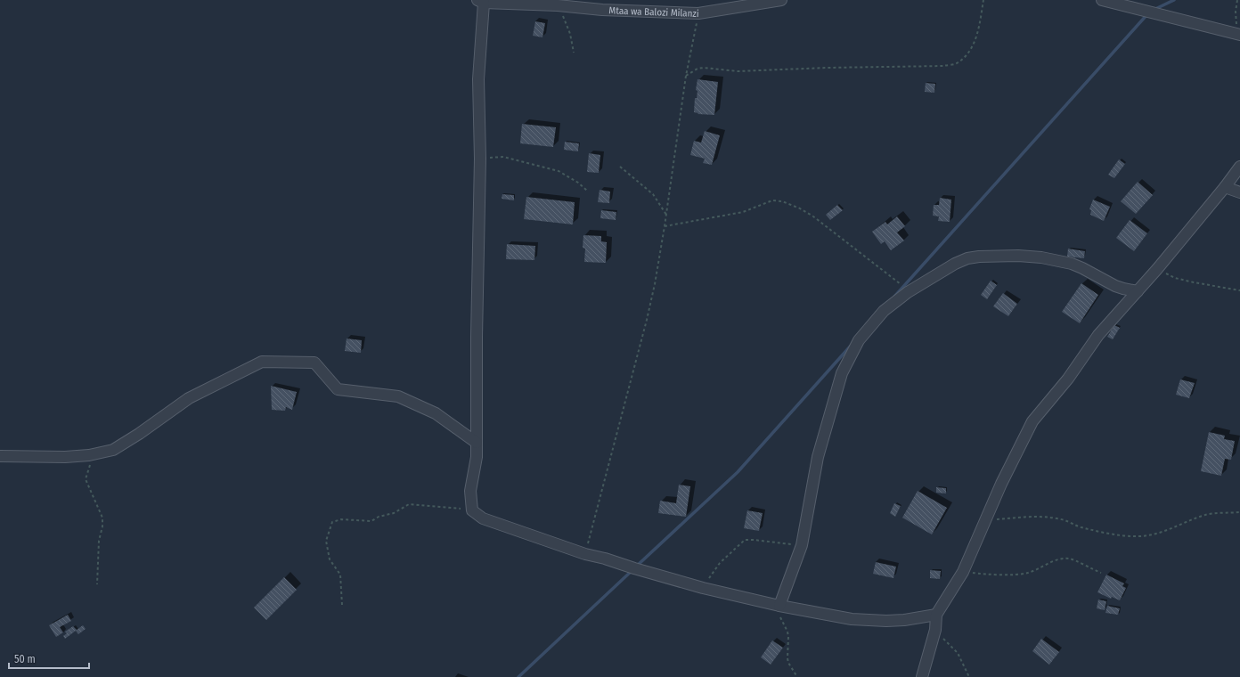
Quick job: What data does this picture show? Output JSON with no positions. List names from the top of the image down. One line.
{"streets":{"street":["Mtaa wa Balozi Milanzi"]},"scale_bar":"50 m"}
